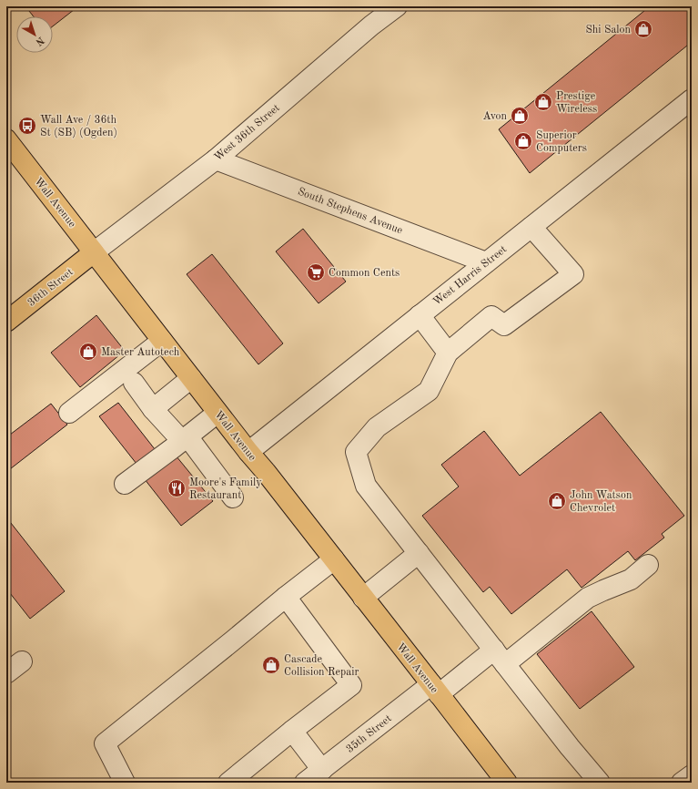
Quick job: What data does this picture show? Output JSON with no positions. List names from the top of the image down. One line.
{"streets":{"main road":["Wall Avenue","36th Street"],"street":["West 36th Street","South Stephens Avenue","West Harris Street","35th Street"]},"crossings":[["West 36th Street","Wall Avenue"],["West 36th Street","South Stephens Avenue"],["West 36th Street","36th Street"],["Wall Avenue","West Harris Street"],["Wall Avenue","36th Street"],["Wall Avenue","35th Street"],["South Stephens Avenue","West Harris Street"]],"places":{"shop":["Shi Salon","Prestige Wireless","Avon","Superior Computers","Master Autotech","John Watson Chevrolet","Cascade Collision Repair"],"bus stop":["Wall Ave / 36th St (SB) (Ogden)"],"supermarket":["Common Cents"],"restaurant":["Moore's Family Restaurant"]},"north":"bottom right"}
